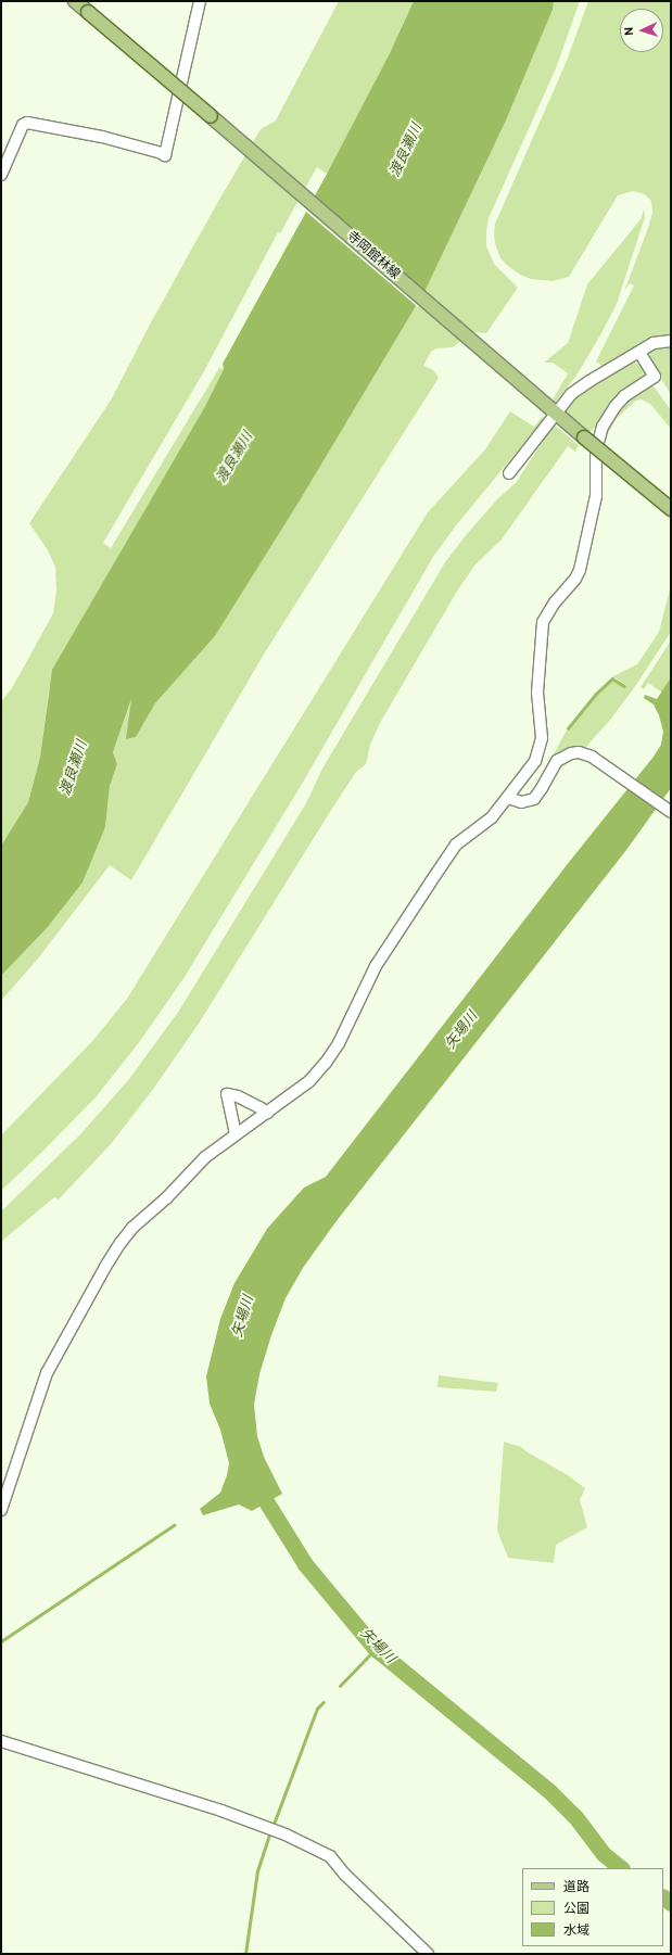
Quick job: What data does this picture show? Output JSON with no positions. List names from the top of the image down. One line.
{"streets":{"main road":["寺岡館林線"]},"water":["渡良瀬川","矢場川"],"legend":["道路","公園","水域"],"north":"left"}
